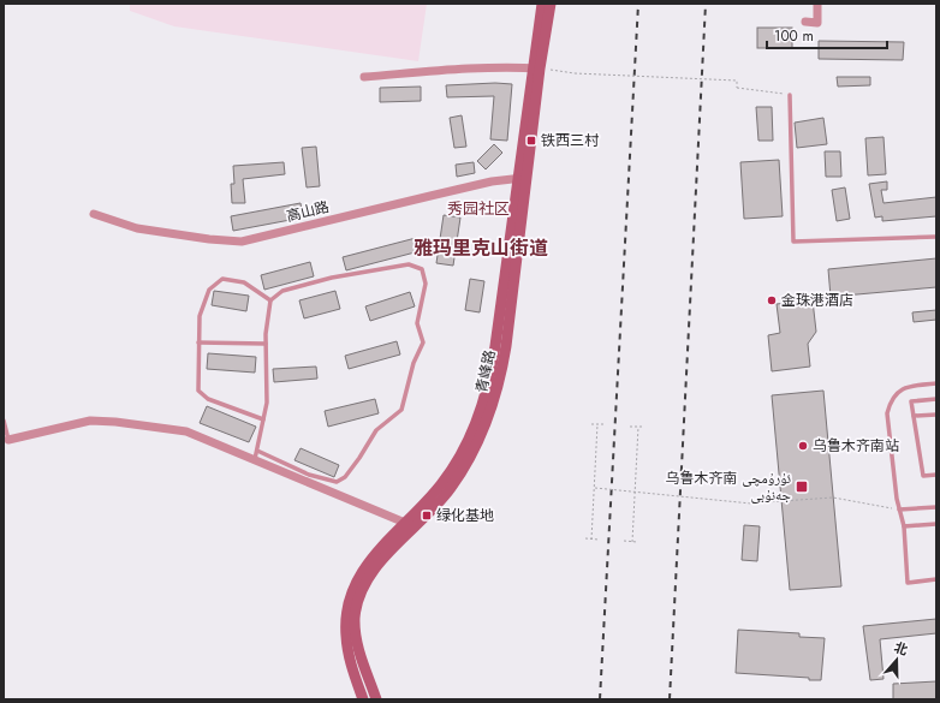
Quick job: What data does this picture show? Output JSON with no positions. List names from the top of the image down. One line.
{"streets":{"main road":["青峰路"],"street":["高山路"]},"crossings":[["高山路","青峰路"]],"districts":["秀园社区","雅玛里克山街道"],"places":{"transit":["铁西三村","乌鲁木齐南 ئۇرۇمچى جەنۇبى","绿化基地"],"other":["金珠港酒店","乌鲁木齐南站"]},"scale_bar":"100 m","north":"top"}
